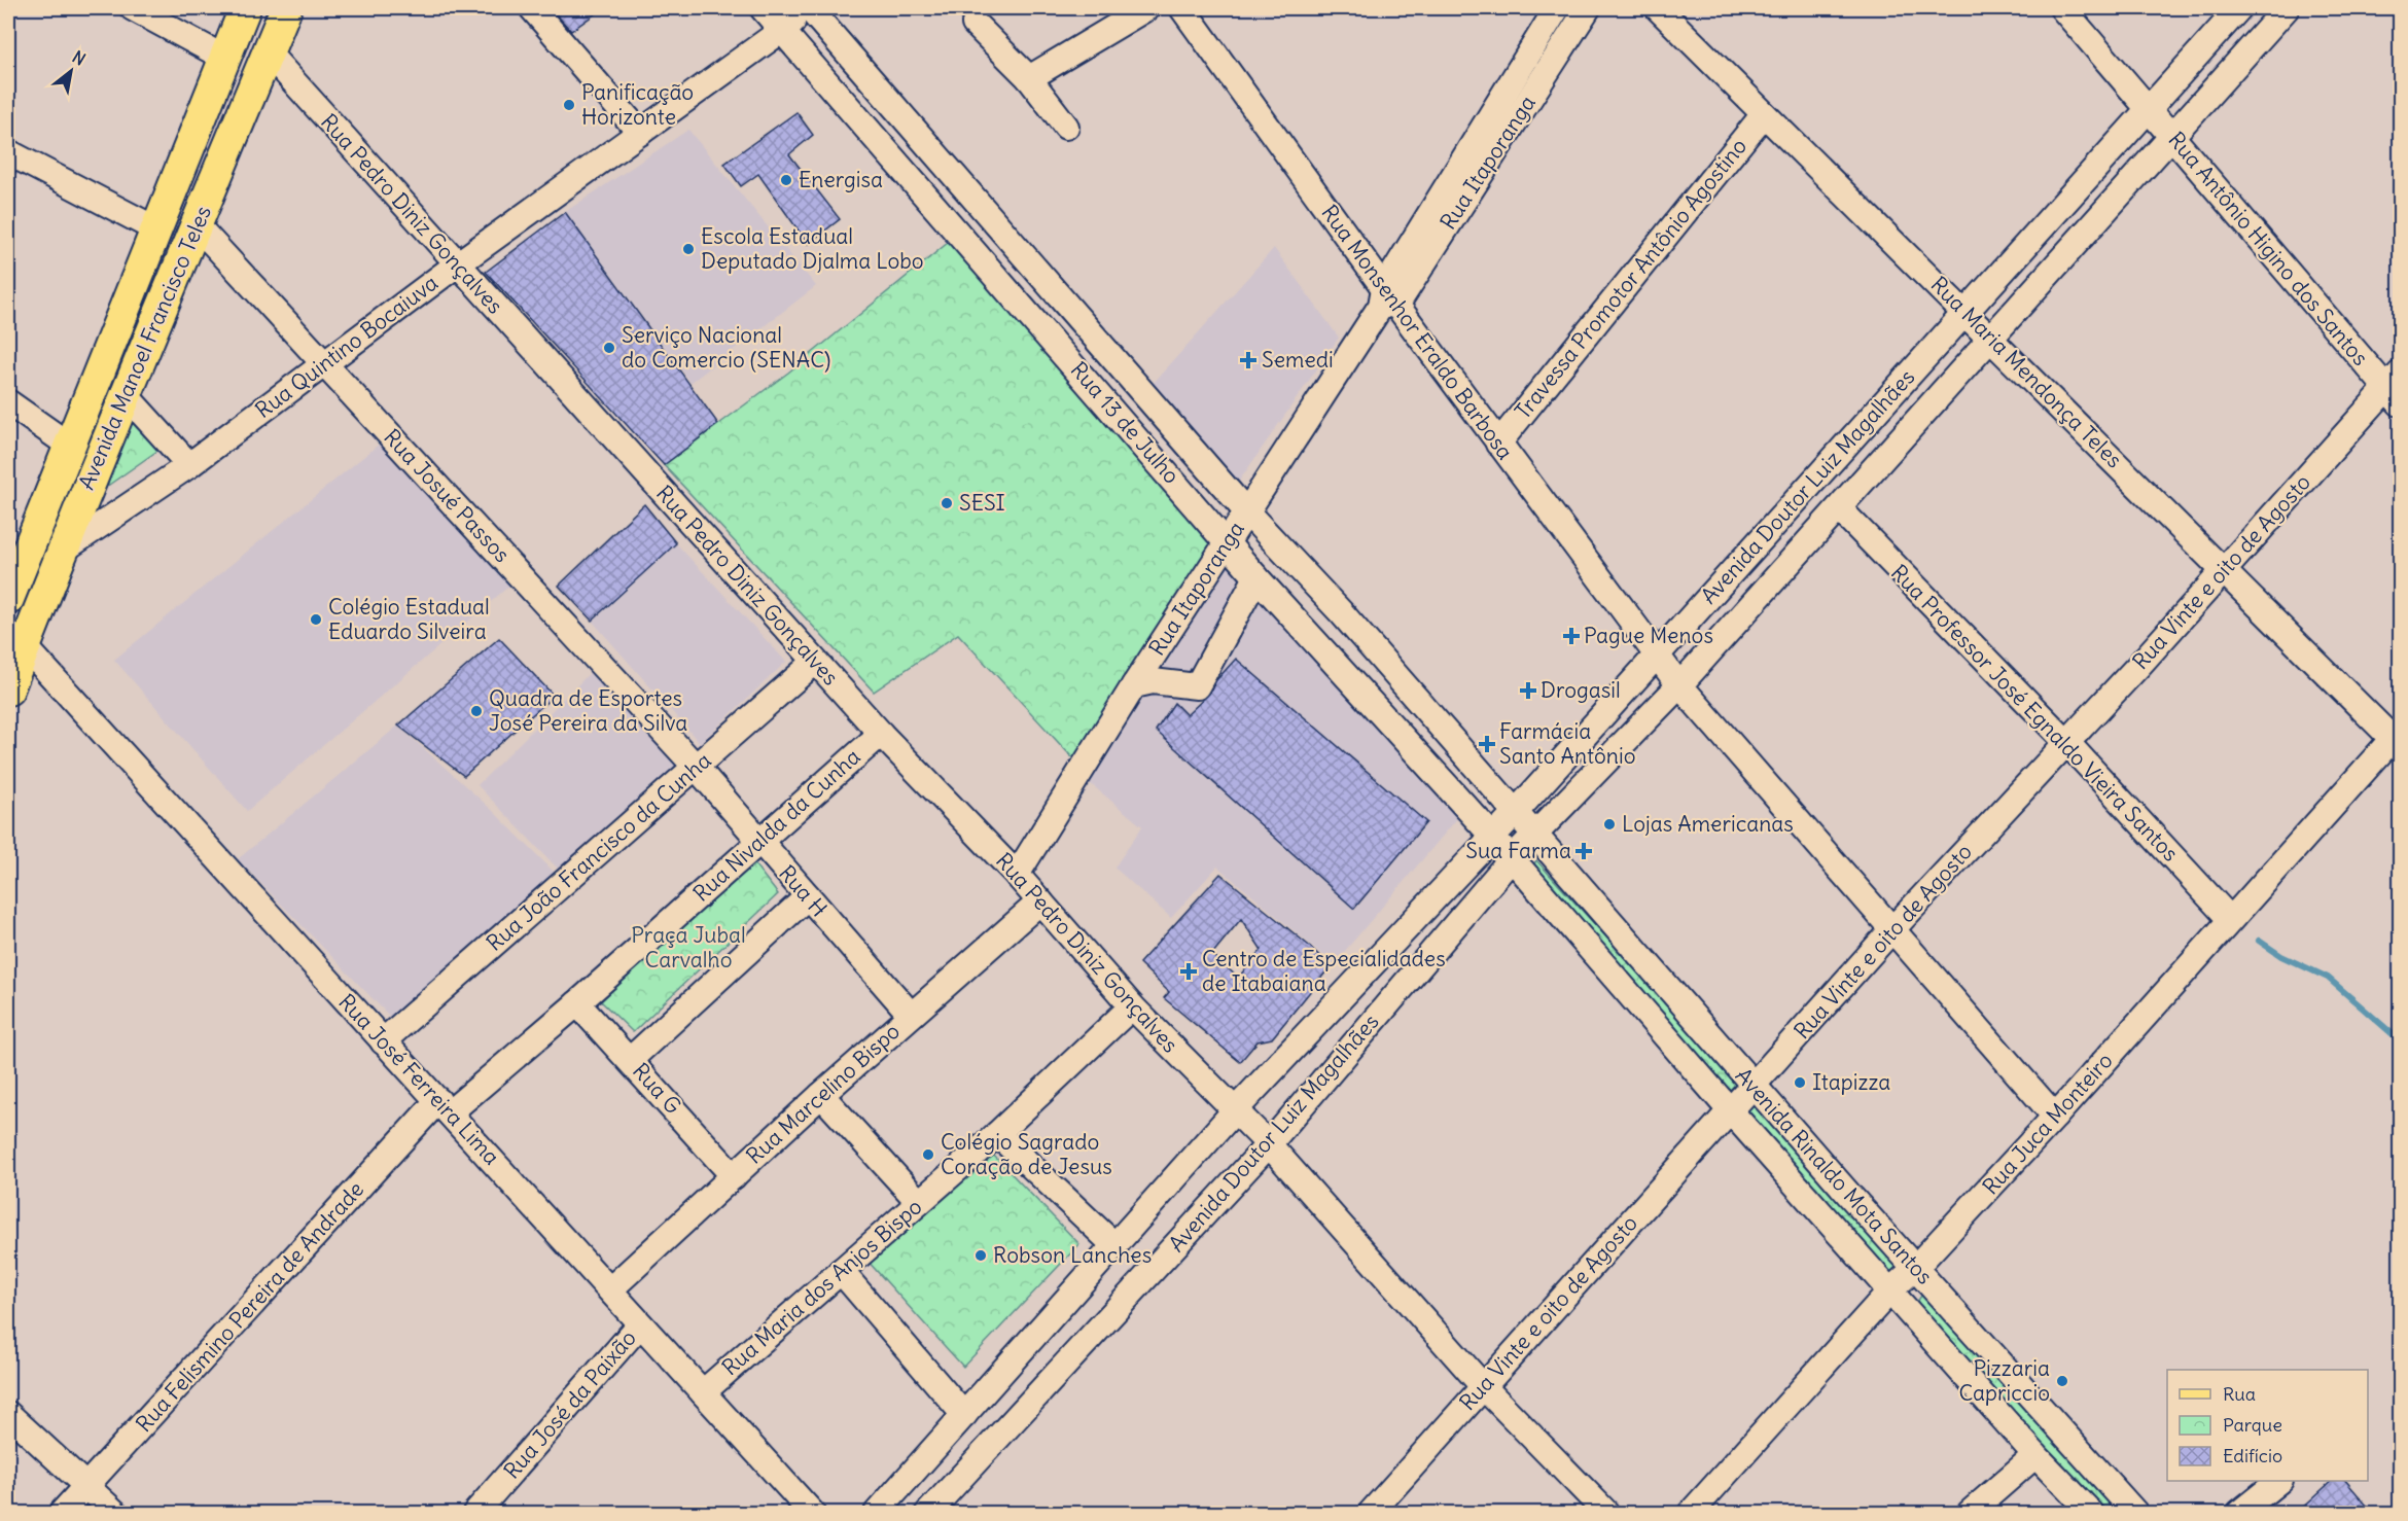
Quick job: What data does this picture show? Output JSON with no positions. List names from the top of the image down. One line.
{"streets":{"main road":["Avenida Manoel Francisco Teles"],"street":["Rua Itaporanga","Rua Pedro Diniz Gonçalves","Rua Antônio Higino dos Santos","Travessa Promotor Antônio Agostino","Rua Monsenhor Eraldo Barbosa","Rua Quintino Bocaiuva","Rua Maria Mendonça Teles","Rua 13 de Julho","Avenida Doutor Luiz Magalhães","Rua Josué Passos","Rua Vinte e oito de Agosto","Rua Professor José Egnaldo Vieira Santos","Rua Nivalda da Cunha","Rua João Francisco da Cunha","Rua H","Rua José Ferreira Lima","Rua G","Rua Marcelino Bispo","Rua Juca Monteiro","Avenida Rinaldo Mota Santos","Rua Maria dos Anjos Bispo","Rua Felismino Pereira de Andrade","Rua José da Paixão"]},"crossings":[["Rua Itaporanga","Rua Pedro Diniz Gonçalves"],["Rua Itaporanga","Rua Monsenhor Eraldo Barbosa"],["Rua Itaporanga","Rua 13 de Julho"],["Rua Pedro Diniz Gonçalves","Rua Quintino Bocaiuva"],["Rua Pedro Diniz Gonçalves","Avenida Manoel Francisco Teles"],["Rua Pedro Diniz Gonçalves","Avenida Doutor Luiz Magalhães"],["Rua Pedro Diniz Gonçalves","Rua Vinte e oito de Agosto"],["Rua Pedro Diniz Gonçalves","Rua Nivalda da Cunha"],["Rua Pedro Diniz Gonçalves","Rua João Francisco da Cunha"],["Rua Pedro Diniz Gonçalves","Rua Marcelino Bispo"],["Rua Pedro Diniz Gonçalves","Rua Maria dos Anjos Bispo"],["Rua Antônio Higino dos Santos","Avenida Doutor Luiz Magalhães"],["Rua Antônio Higino dos Santos","Rua Vinte e oito de Agosto"],["Travessa Promotor Antônio Agostino","Rua Monsenhor Eraldo Barbosa"],["Travessa Promotor Antônio Agostino","Rua Maria Mendonça Teles"],["Rua Monsenhor Eraldo Barbosa","Avenida Doutor Luiz Magalhães"],["Rua Monsenhor Eraldo Barbosa","Rua Vinte e oito de Agosto"],["Rua Monsenhor Eraldo Barbosa","Rua Juca Monteiro"],["Rua Quintino Bocaiuva","Avenida Manoel Francisco Teles"],["Rua Quintino Bocaiuva","Rua 13 de Julho"],["Rua Quintino Bocaiuva","Rua Josué Passos"],["Avenida Manoel Francisco Teles","Rua Josué Passos"],["Avenida Manoel Francisco Teles","Rua José Ferreira Lima"],["Rua Maria Mendonça Teles","Avenida Doutor Luiz Magalhães"],["Rua Maria Mendonça Teles","Rua Vinte e oito de Agosto"],["Rua Maria Mendonça Teles","Rua Juca Monteiro"],["Rua 13 de Julho","Avenida Doutor Luiz Magalhães"],["Rua 13 de Julho","Avenida Rinaldo Mota Santos"],["Avenida Doutor Luiz Magalhães","Rua Professor José Egnaldo Vieira Santos"],["Avenida Doutor Luiz Magalhães","Avenida Rinaldo Mota Santos"],["Rua Josué Passos","Rua João Francisco da Cunha"],["Rua Josué Passos","Rua H"],["Rua Vinte e oito de Agosto","Rua Professor José Egnaldo Vieira Santos"],["Rua Vinte e oito de Agosto","Avenida Rinaldo Mota Santos"],["Rua Professor José Egnaldo Vieira Santos","Rua Juca Monteiro"],["Rua Nivalda da Cunha","Rua H"],["Rua Nivalda da Cunha","Rua José Ferreira Lima"],["Rua Nivalda da Cunha","Rua G"],["Rua Nivalda da Cunha","Rua Felismino Pereira de Andrade"],["Rua João Francisco da Cunha","Rua H"],["Rua João Francisco da Cunha","Rua José Ferreira Lima"],["Rua H","Rua Marcelino Bispo"],["Rua José Ferreira Lima","Rua Marcelino Bispo"],["Rua José Ferreira Lima","Rua Maria dos Anjos Bispo"],["Rua José Ferreira Lima","Rua Felismino Pereira de Andrade"],["Rua José Ferreira Lima","Rua José da Paixão"],["Rua G","Rua Marcelino Bispo"],["Rua Juca Monteiro","Avenida Rinaldo Mota Santos"]],"parks":["Praça Jubal Carvalho"],"places":{"other":["Panificação Horizonte","Energisa","Escola Estadual Deputado Djalma Lobo","Serviço Nacional do Comercio (SENAC)","SESI","Colégio Estadual Eduardo Silveira","Quadra de Esportes José Pereira da Silva","Lojas Americanas","Itapizza","Colégio Sagrado Coração de Jesus","Robson Lanches","Pizzaria Capriccio"],"health":["Semedi","Pague Menos","Drogasil","Farmácia Santo Antônio","Sua Farma","Centro de Especialidades de Itabaiana"]},"legend":["Rua","Parque","Edifício"],"north":"top right"}
